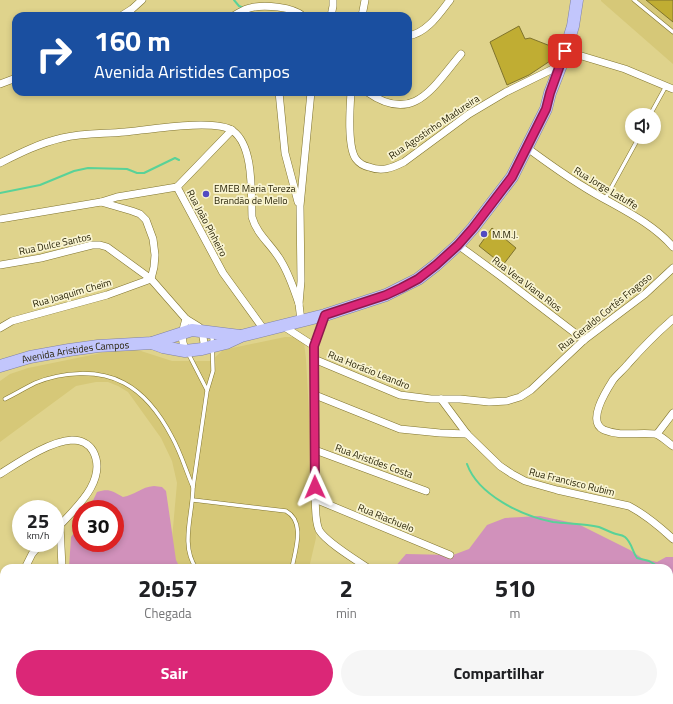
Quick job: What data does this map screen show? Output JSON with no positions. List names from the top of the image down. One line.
{"streets":{"highway":["Avenida Aristides Campos"],"street":["Rua Agostinho Madureira","Rua Jorge Latuffe","Rua João Pinheiro","Rua Dulce Santos","Rua Vera Viana Rios","Rua Joaquim Cheim","Rua Geraldo Cortês Fragoso","Rua Horácio Leandro","Rua Aristídes Costa","Rua Francisco Rubim","Rua Riachuelo"]},"crossings":[["Rua Agostinho Madureira","Avenida Aristides Campos"],["Rua Jorge Latuffe","Avenida Aristides Campos"],["Rua João Pinheiro","Avenida Aristides Campos"],["Rua Dulce Santos","Rua Joaquim Cheim"],["Rua Vera Viana Rios","Rua Geraldo Cortês Fragoso"],["Rua Vera Viana Rios","Avenida Aristides Campos"],["Rua Geraldo Cortês Fragoso","Rua Horácio Leandro"],["Rua Geraldo Cortês Fragoso","Rua Francisco Rubim"],["Rua Horácio Leandro","Rua Francisco Rubim"]],"places":["EMEB Maria Tereza Brandão de Mello","M.M.J."],"page":{"turn":["160 m","Avenida Aristides Campos"],"speed":"25 km/h","limit":"30","eta":["20:57","Chegada","2","min","510","m"],"buttons":["Sair","Compartilhar"]}}
